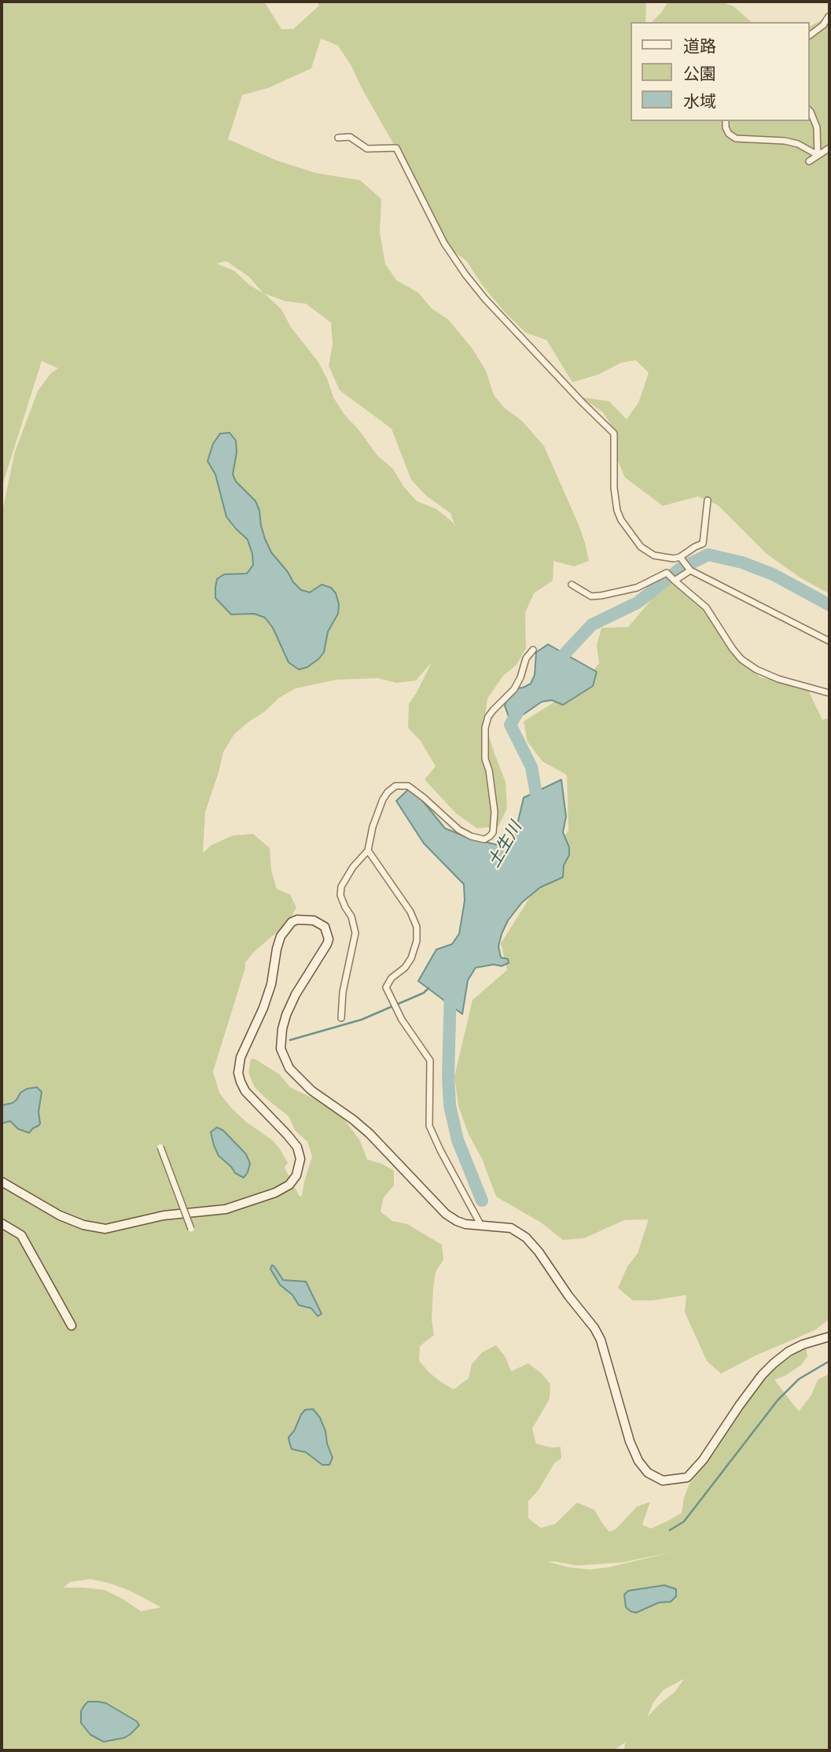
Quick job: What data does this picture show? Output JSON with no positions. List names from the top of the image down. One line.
{"water":["土生川"],"legend":["道路","公園","水域"]}
